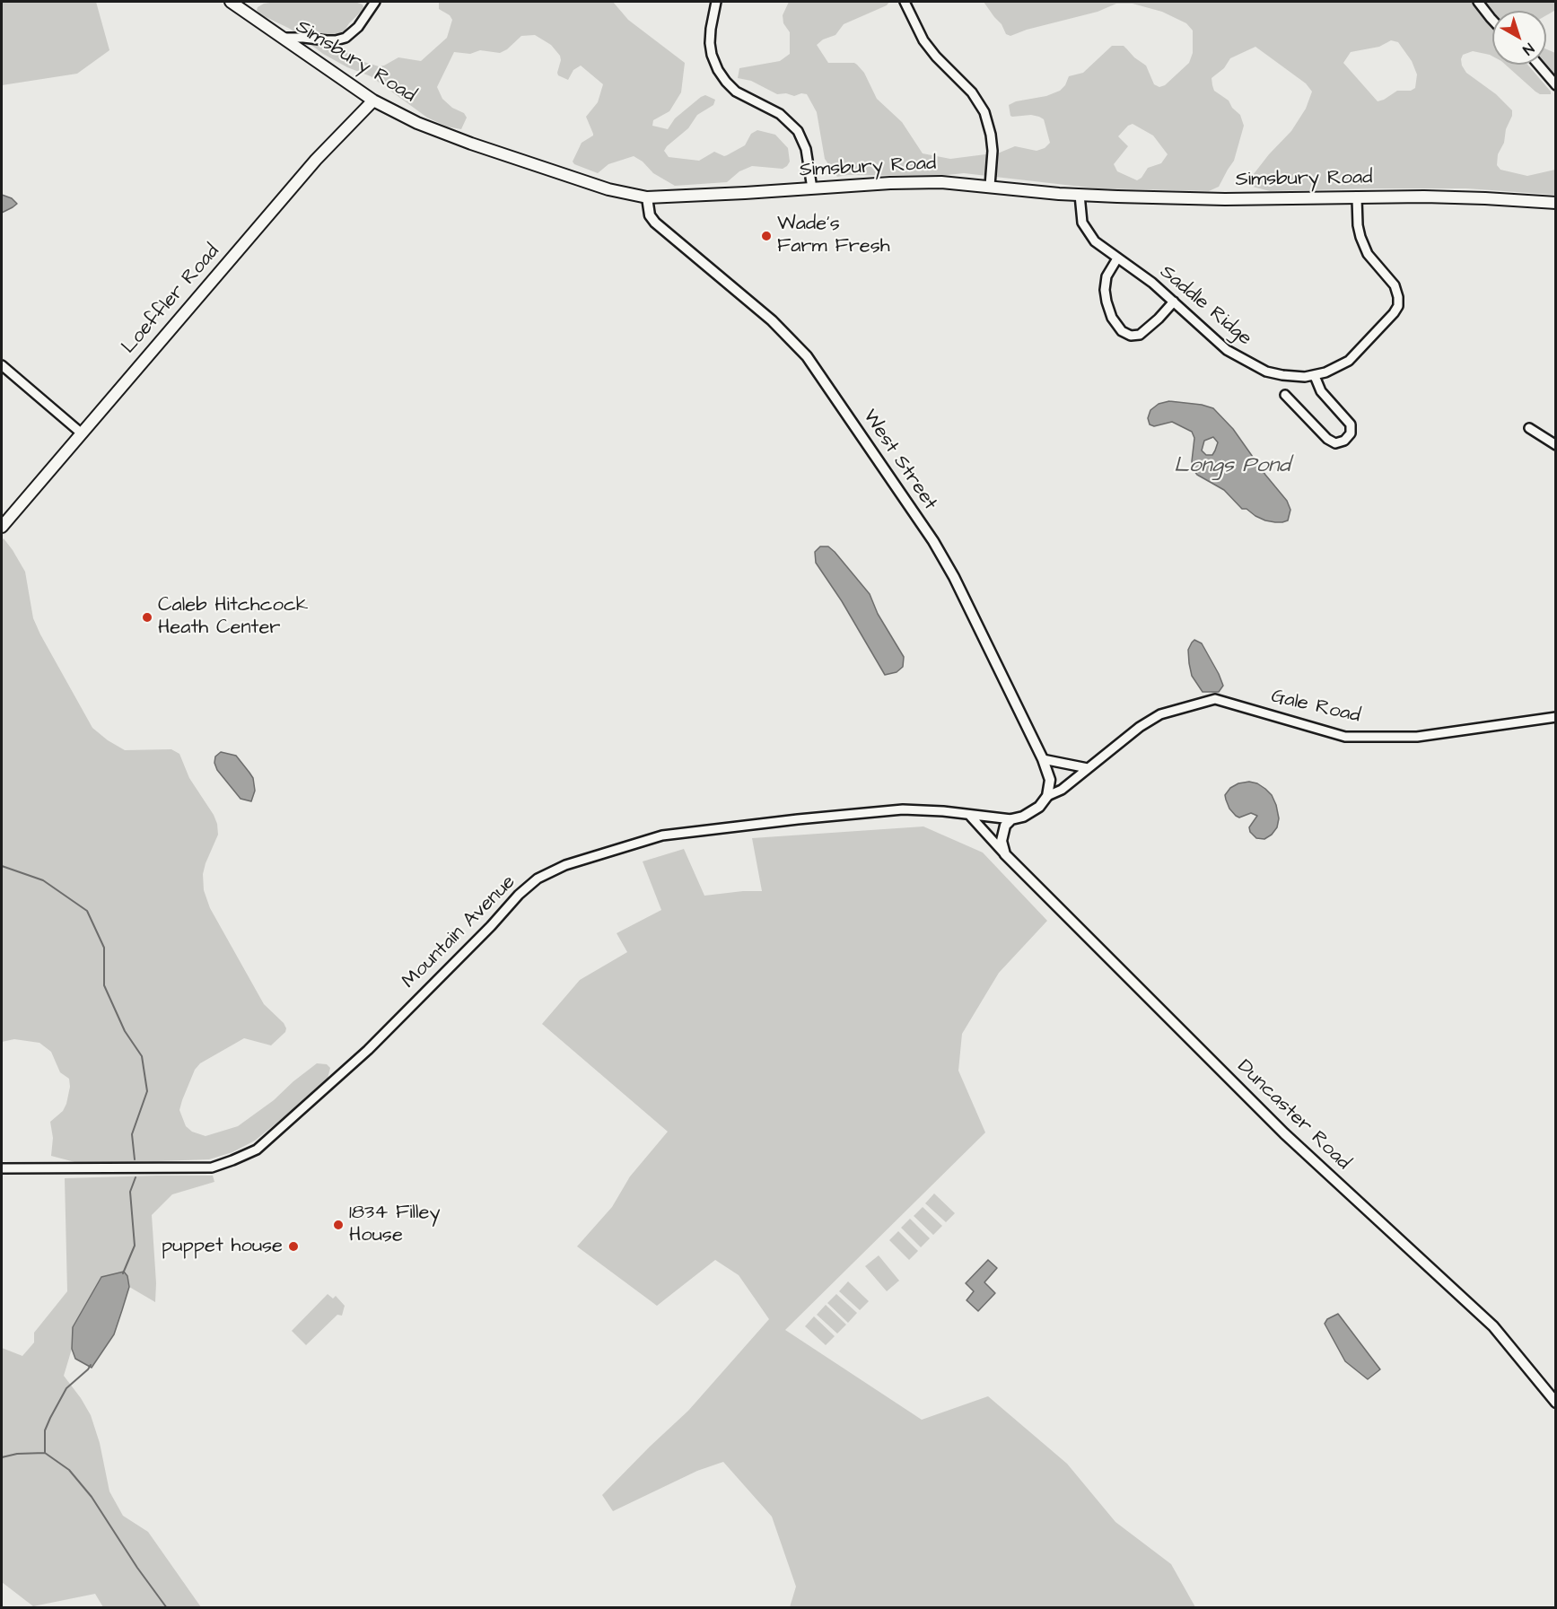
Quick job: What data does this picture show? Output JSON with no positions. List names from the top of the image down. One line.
{"streets":{"main road":["Simsbury Road","Loeffler Road"],"street":["Saddle Ridge","West Street","Gale Road","Mountain Avenue","Duncaster Road"]},"crossings":[["Simsbury Road","Loeffler Road"],["Simsbury Road","Saddle Ridge"],["Simsbury Road","West Street"],["West Street","Gale Road"],["West Street","Mountain Avenue"],["Gale Road","Mountain Avenue"],["Mountain Avenue","Duncaster Road"]],"water":["Longs Pond"],"places":["Wade's Farm Fresh","Caleb Hitchcock Heath Center","1834 Filley House","puppet house"],"north":"bottom right"}
